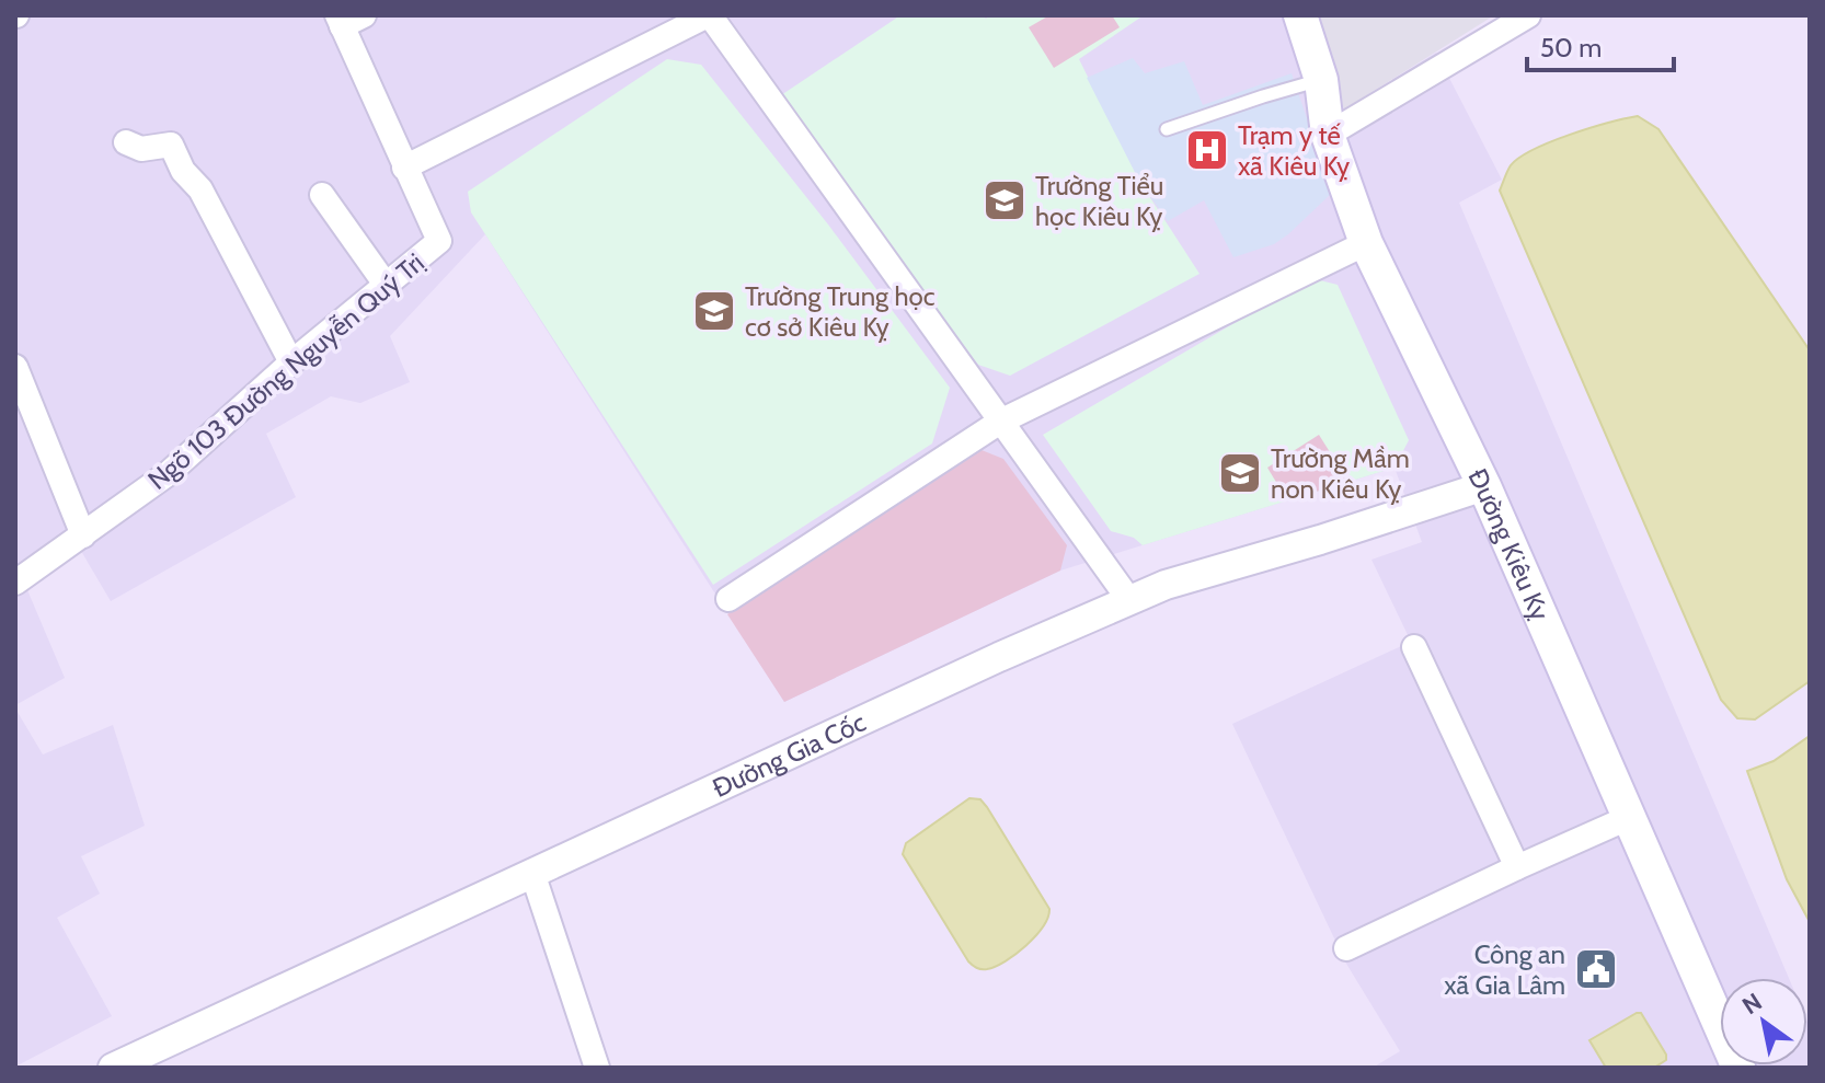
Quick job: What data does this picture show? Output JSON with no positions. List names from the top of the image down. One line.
{"streets":{"main road":["Đường Kiêu Kỵ"],"street":["Ngõ 103 Đường Nguyễn Quý Trị","Đường Gia Cốc"]},"crossings":[["Đường Kiêu Kỵ","Đường Gia Cốc"]],"places":{"hospital":["Trạm y tế xã Kiêu Kỵ"],"school or university":["Trường Tiểu học Kiêu Kỵ","Trường Trung học cơ sở Kiêu Kỵ","Trường Mầm non Kiêu Kỵ"],"public building":["Công an xã Gia Lâm"]},"scale_bar":"50 m","north":"top left"}
